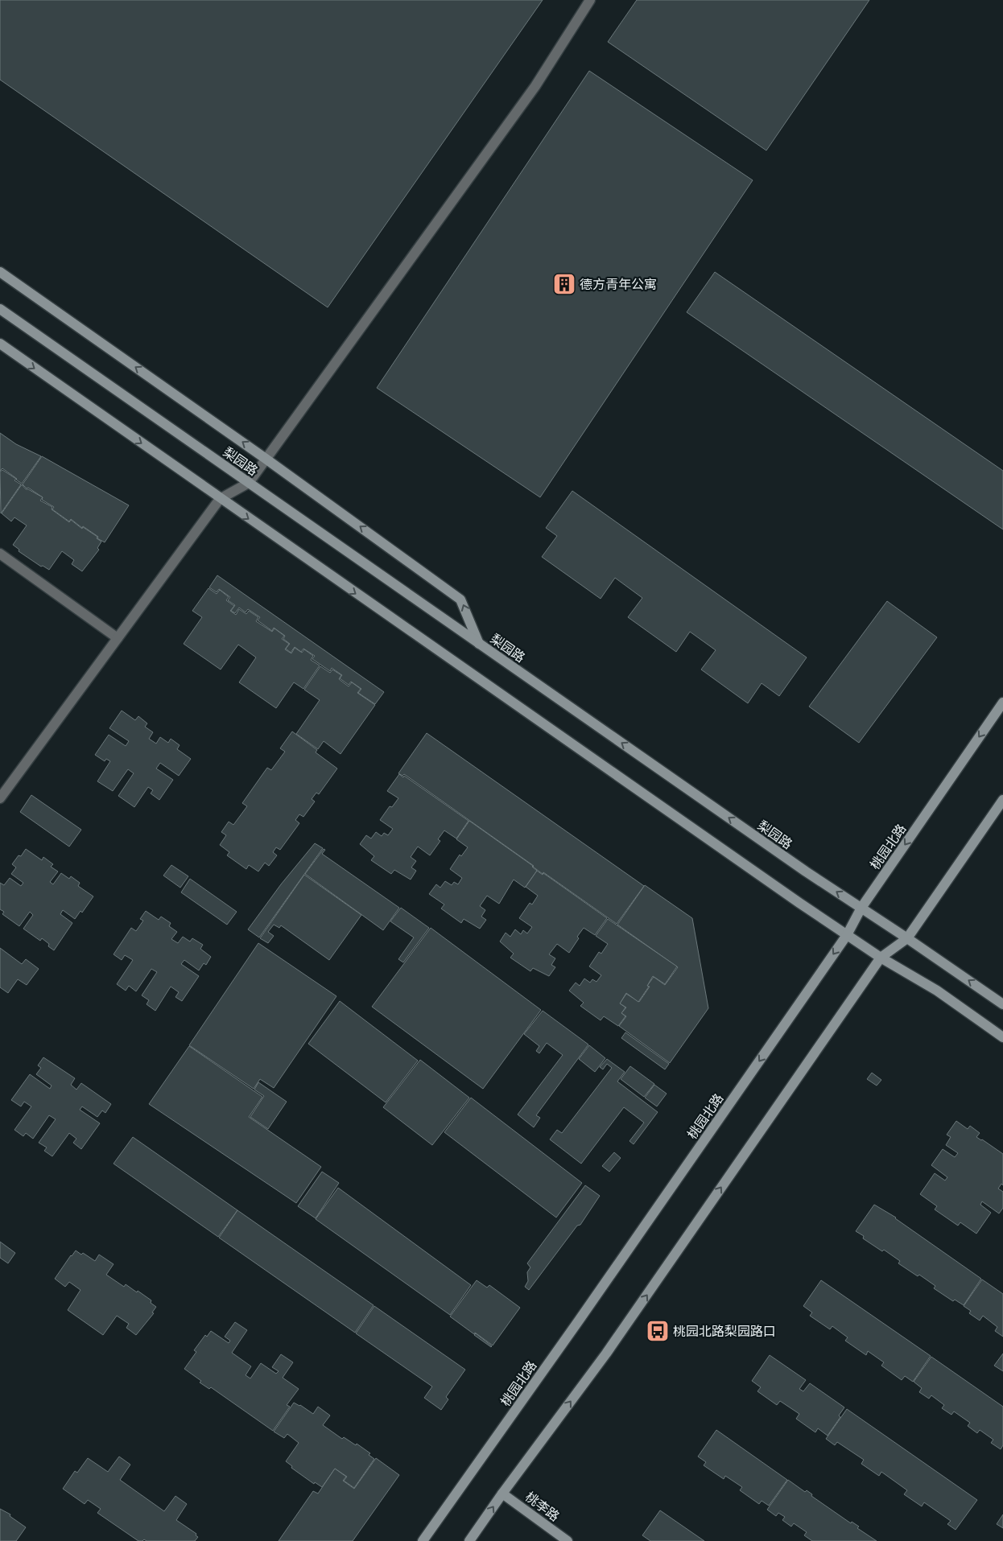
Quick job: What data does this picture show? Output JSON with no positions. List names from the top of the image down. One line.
{"streets":{"main road":["梨园路","桃园北路","桃李路"]},"crossings":[["梨园路","桃园北路"]],"places":{"building":["德方青年公寓"],"bus stop":["桃园北路梨园路口"]}}
